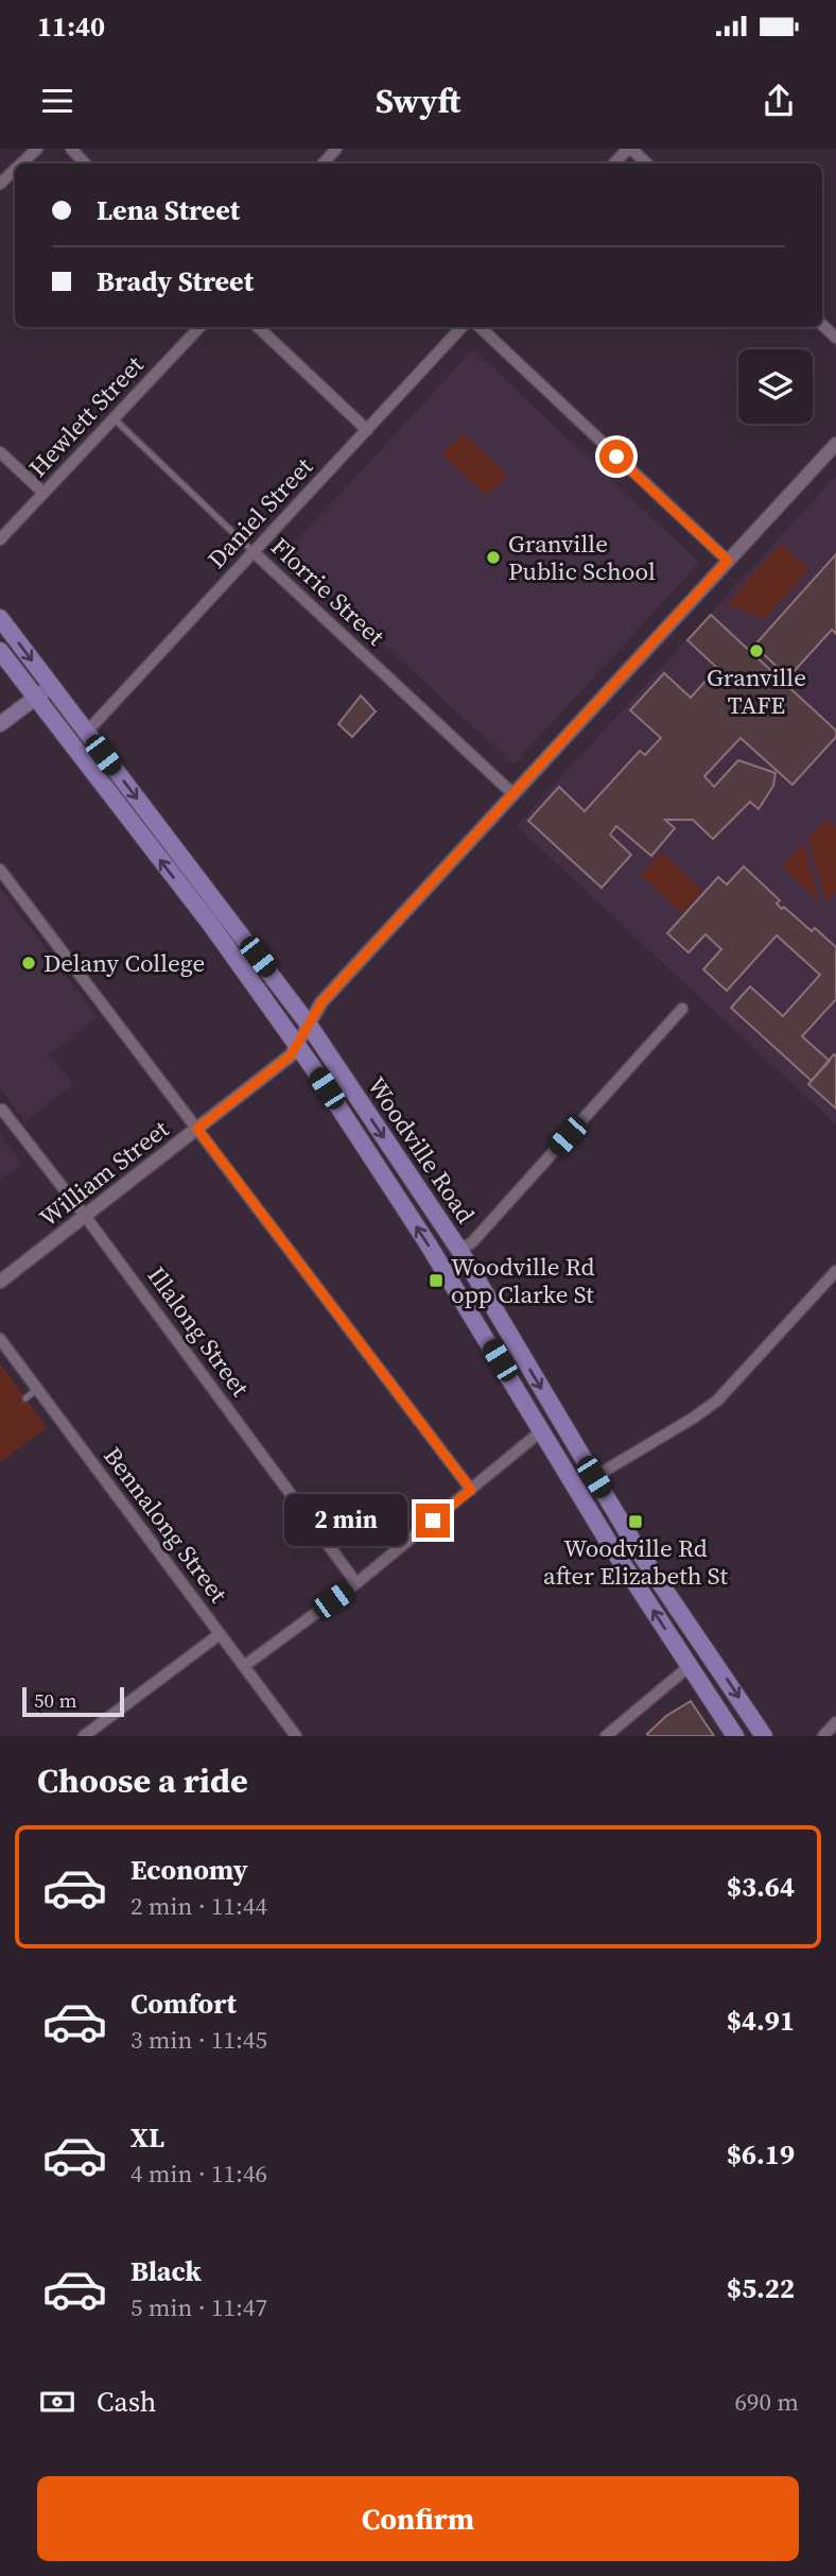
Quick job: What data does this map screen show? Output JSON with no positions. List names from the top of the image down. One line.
{"streets":{"main road":["Woodville Road"],"street":["Hewlett Street","Daniel Street","Florrie Street","William Street","Illalong Street","Bennalong Street"]},"crossings":[["Hewlett Street","Florrie Street"],["Daniel Street","Florrie Street"],["Daniel Street","Woodville Road"],["Florrie Street","William Street"],["Woodville Road","William Street"],["William Street","Illalong Street"]],"places":{"other":["Granville Public School","Granville TAFE","Delany College"],"transit":["Woodville Rd opp Clarke St","Woodville Rd after Elizabeth St"]},"scale_bar":"50 m","page":{"status":"11:40","header":"Swyft","banner":["Lena Street","Brady Street"],"bubble":"2 min","scale":"50 m","heading":"Choose a ride","list":[{"name":"Economy","note":"2 min · 11:44","value":"$3.64"},{"name":"Comfort","note":"3 min · 11:45","value":"$4.91"},{"name":"XL","note":"4 min · 11:46","value":"$6.19"},{"name":"Black","note":"5 min · 11:47","value":"$5.22"}],"pay":["Cash","690 m"],"buttons":"Confirm"}}
